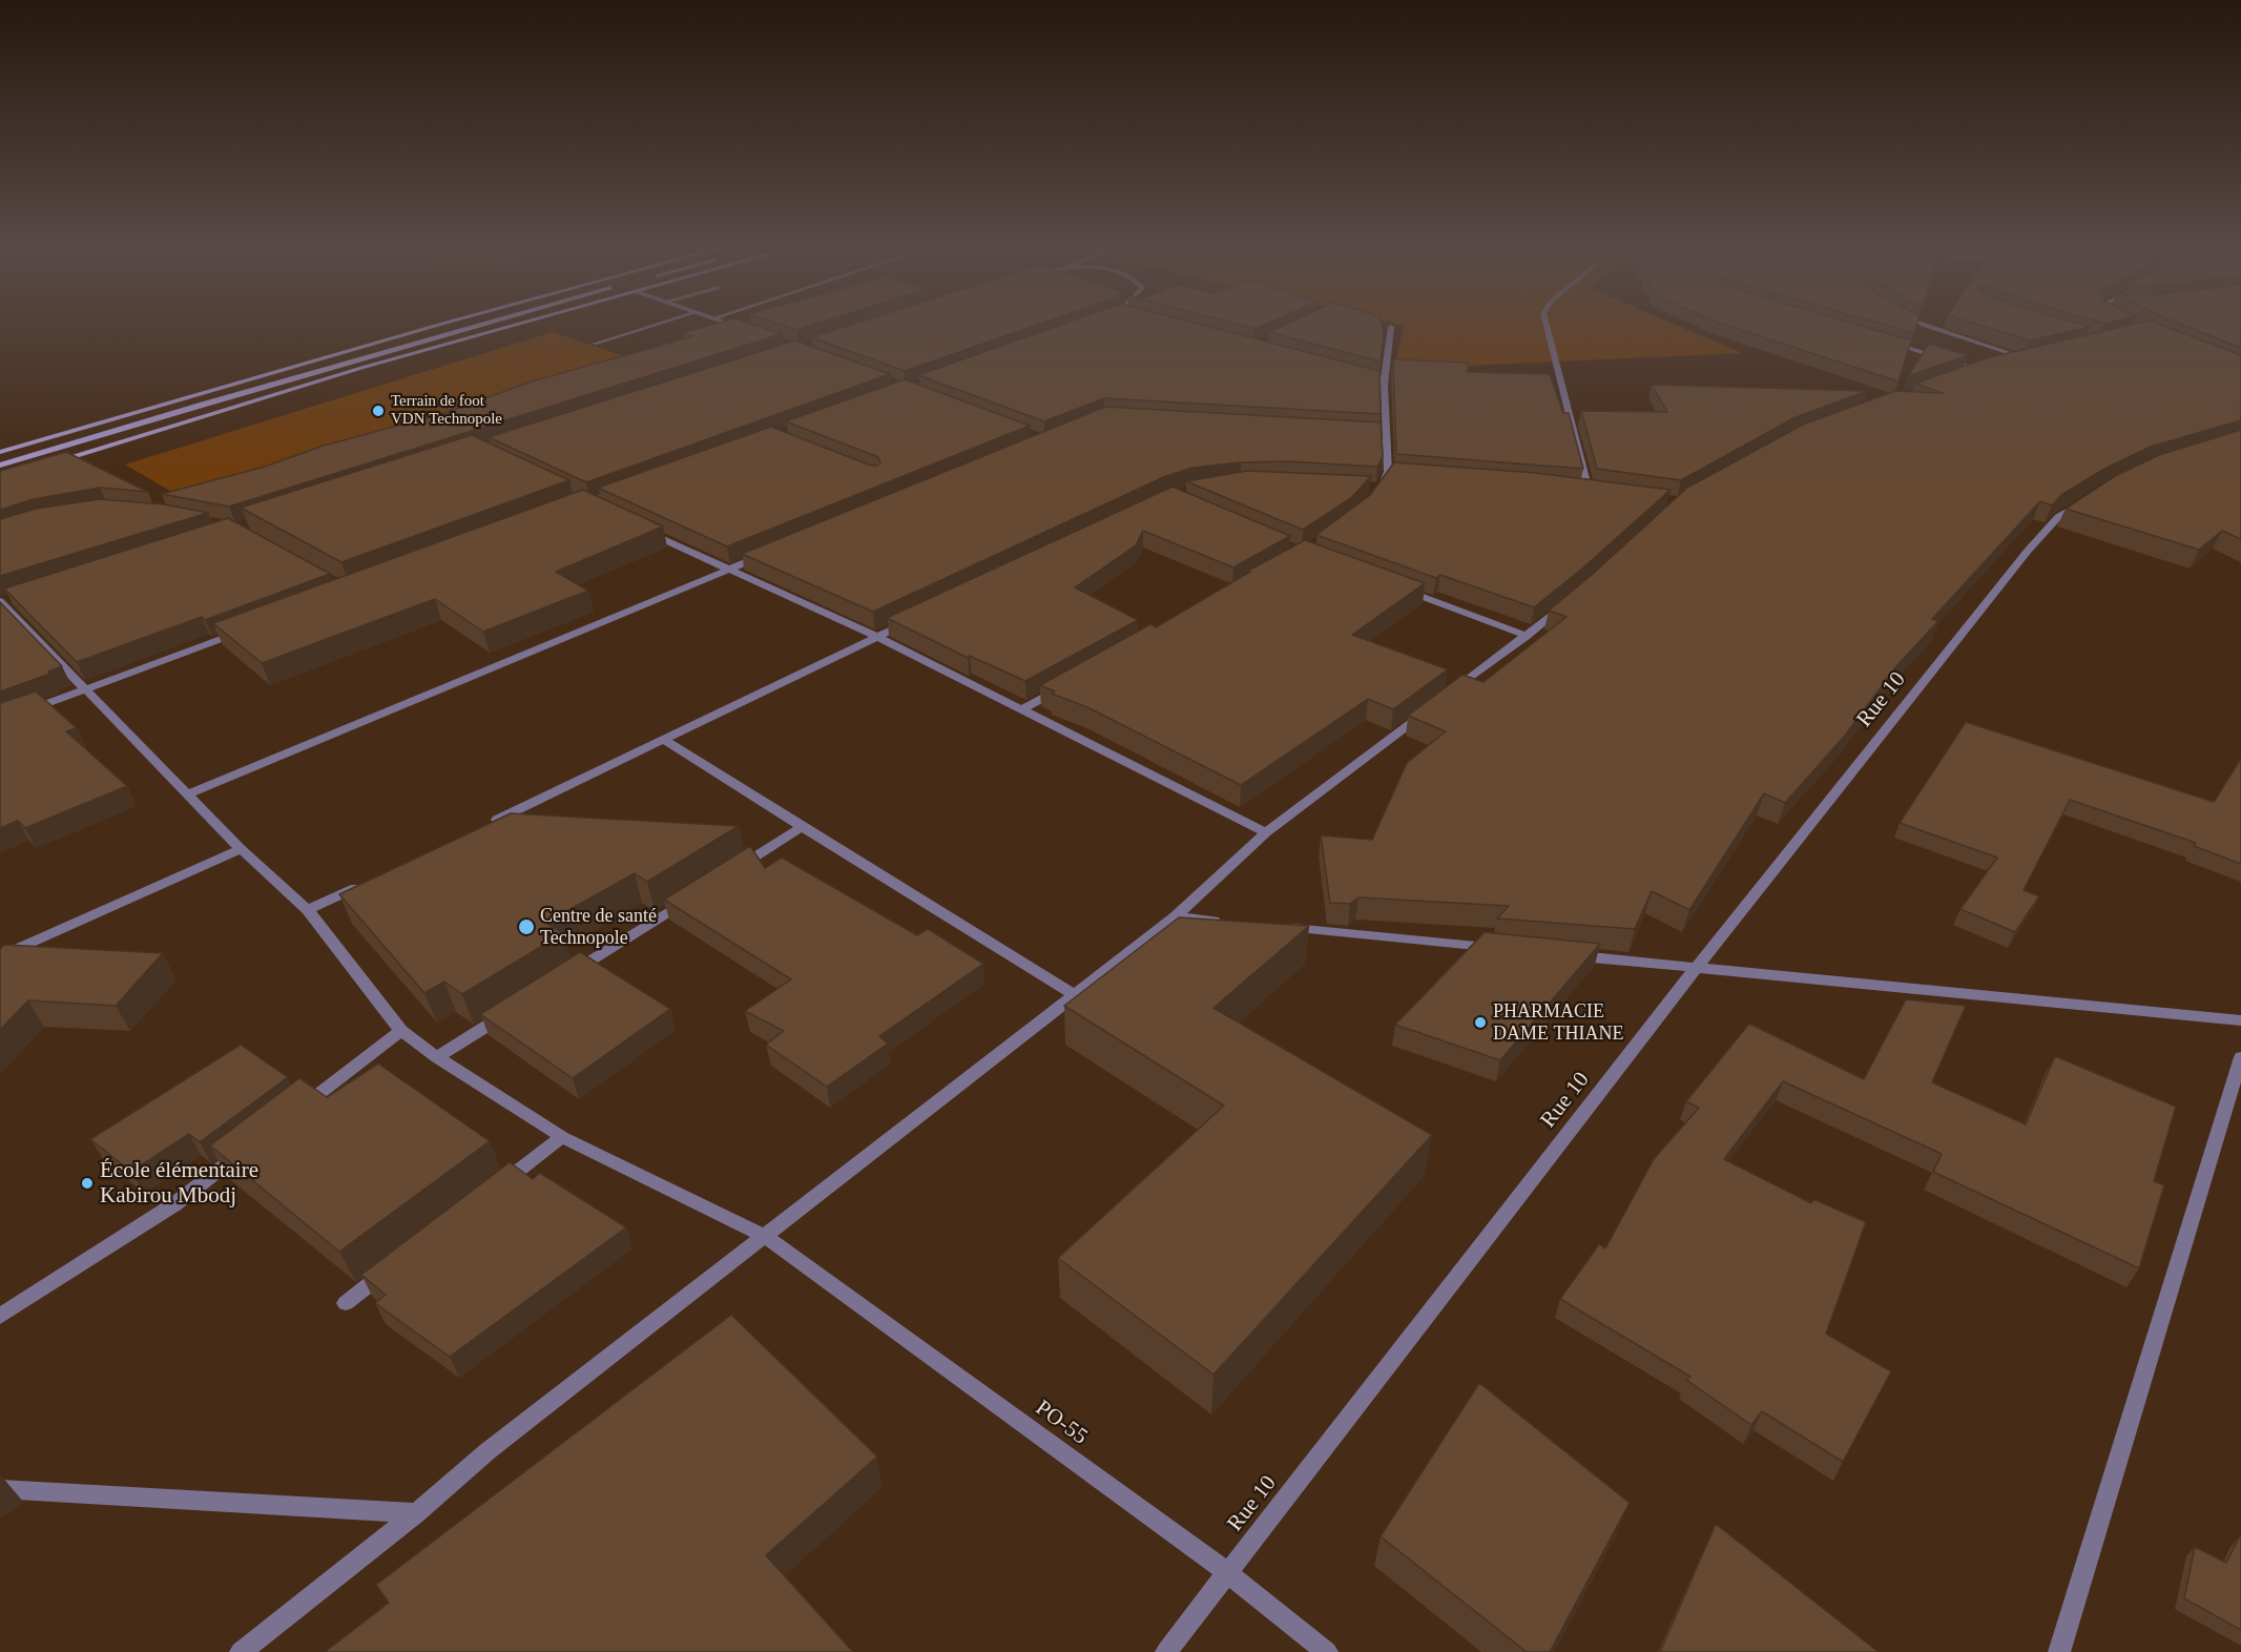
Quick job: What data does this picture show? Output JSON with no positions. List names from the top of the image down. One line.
{"streets":{"street":["Rue 10","PO-55"]},"crossings":[["Rue 10","PO-55"]],"places":["Terrain de foot VDN Technopole","Centre de santé Technopole","PHARMACIE DAME THIANE","École élémentaire Kabirou Mbodj"]}
